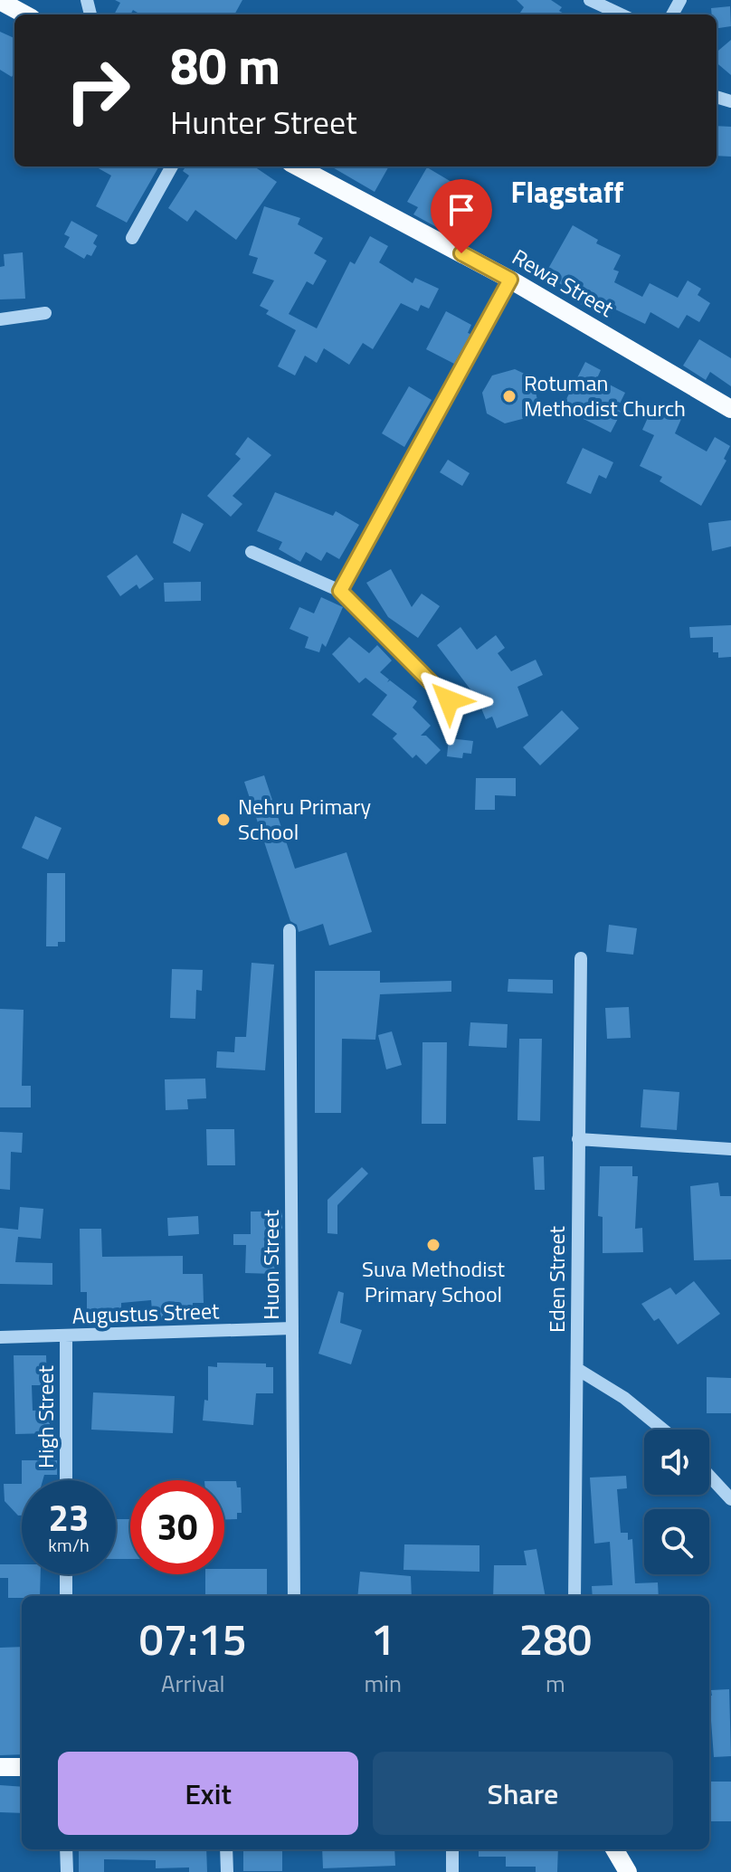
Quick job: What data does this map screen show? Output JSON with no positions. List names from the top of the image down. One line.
{"streets":{"main road":["Rewa Street"],"street":["Huon Street","Eden Street","Augustus Street","High Street"]},"crossings":[["Huon Street","Augustus Street"],["Augustus Street","High Street"]],"districts":["Flagstaff"],"places":["Rotuman Methodist Church","Nehru Primary School","Suva Methodist Primary School"],"page":{"turn":["80 m","Hunter Street"],"speed":"23 km/h","limit":"30","eta":["07:15","Arrival","1","min","280","m"],"buttons":["Exit","Share"]}}
